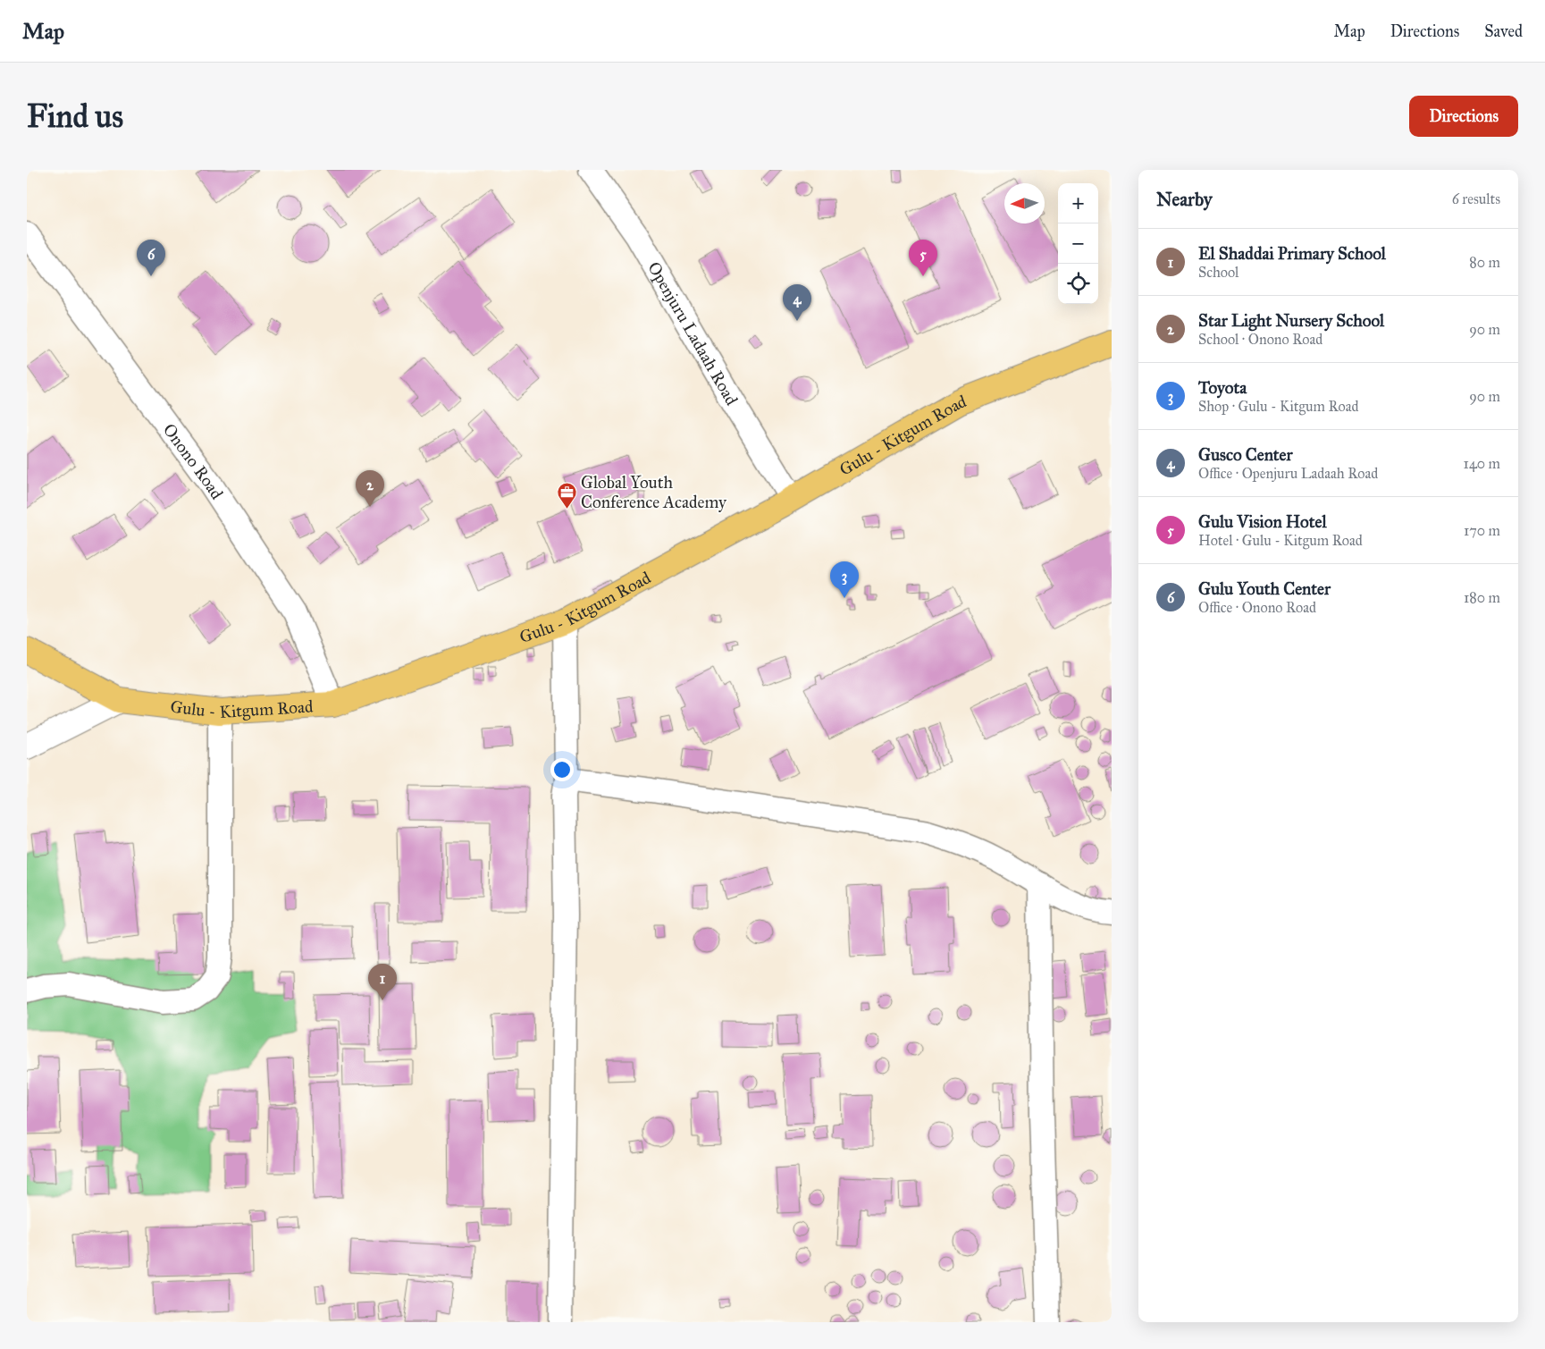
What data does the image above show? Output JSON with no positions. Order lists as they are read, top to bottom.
{
  "streets": {
    "main road": ["Gulu - Kitgum Road"],
    "street": ["Openjuru Ladaah Road", "Onono Road"]
  },
  "crossings": [
    ["Openjuru Ladaah Road", "Gulu - Kitgum Road"],
    ["Gulu - Kitgum Road", "Onono Road"]
  ],
  "places": {
    "office": ["Global Youth Conference Academy"]
  },
  "north": "left",
  "page": {
    "header": "Map",
    "nav": ["Map", "Directions", "Saved"],
    "buttons": "Directions",
    "title": "Find us",
    "heading": ["Nearby", "6 results"],
    "map_buttons": ["+", "−"],
    "list": [
      {
        "mark": "1",
        "name": "El Shaddai Primary School",
        "note": "School",
        "value": "80 m"
      },
      {
        "mark": "2",
        "name": "Star Light Nursery School",
        "note": "School · Onono Road",
        "value": "90 m"
      },
      {
        "mark": "3",
        "name": "Toyota",
        "note": "Shop · Gulu - Kitgum Road",
        "value": "90 m"
      },
      {
        "mark": "4",
        "name": "Gusco Center",
        "note": "Office · Openjuru Ladaah Road",
        "value": "140 m"
      },
      {
        "mark": "5",
        "name": "Gulu Vision Hotel",
        "note": "Hotel · Gulu - Kitgum Road",
        "value": "170 m"
      },
      {
        "mark": "6",
        "name": "Gulu Youth Center",
        "note": "Office · Onono Road",
        "value": "180 m"
      }
    ],
    "pins": [
      "5",
      "6",
      "4",
      "2",
      "3",
      "1"
    ]
  }
}
